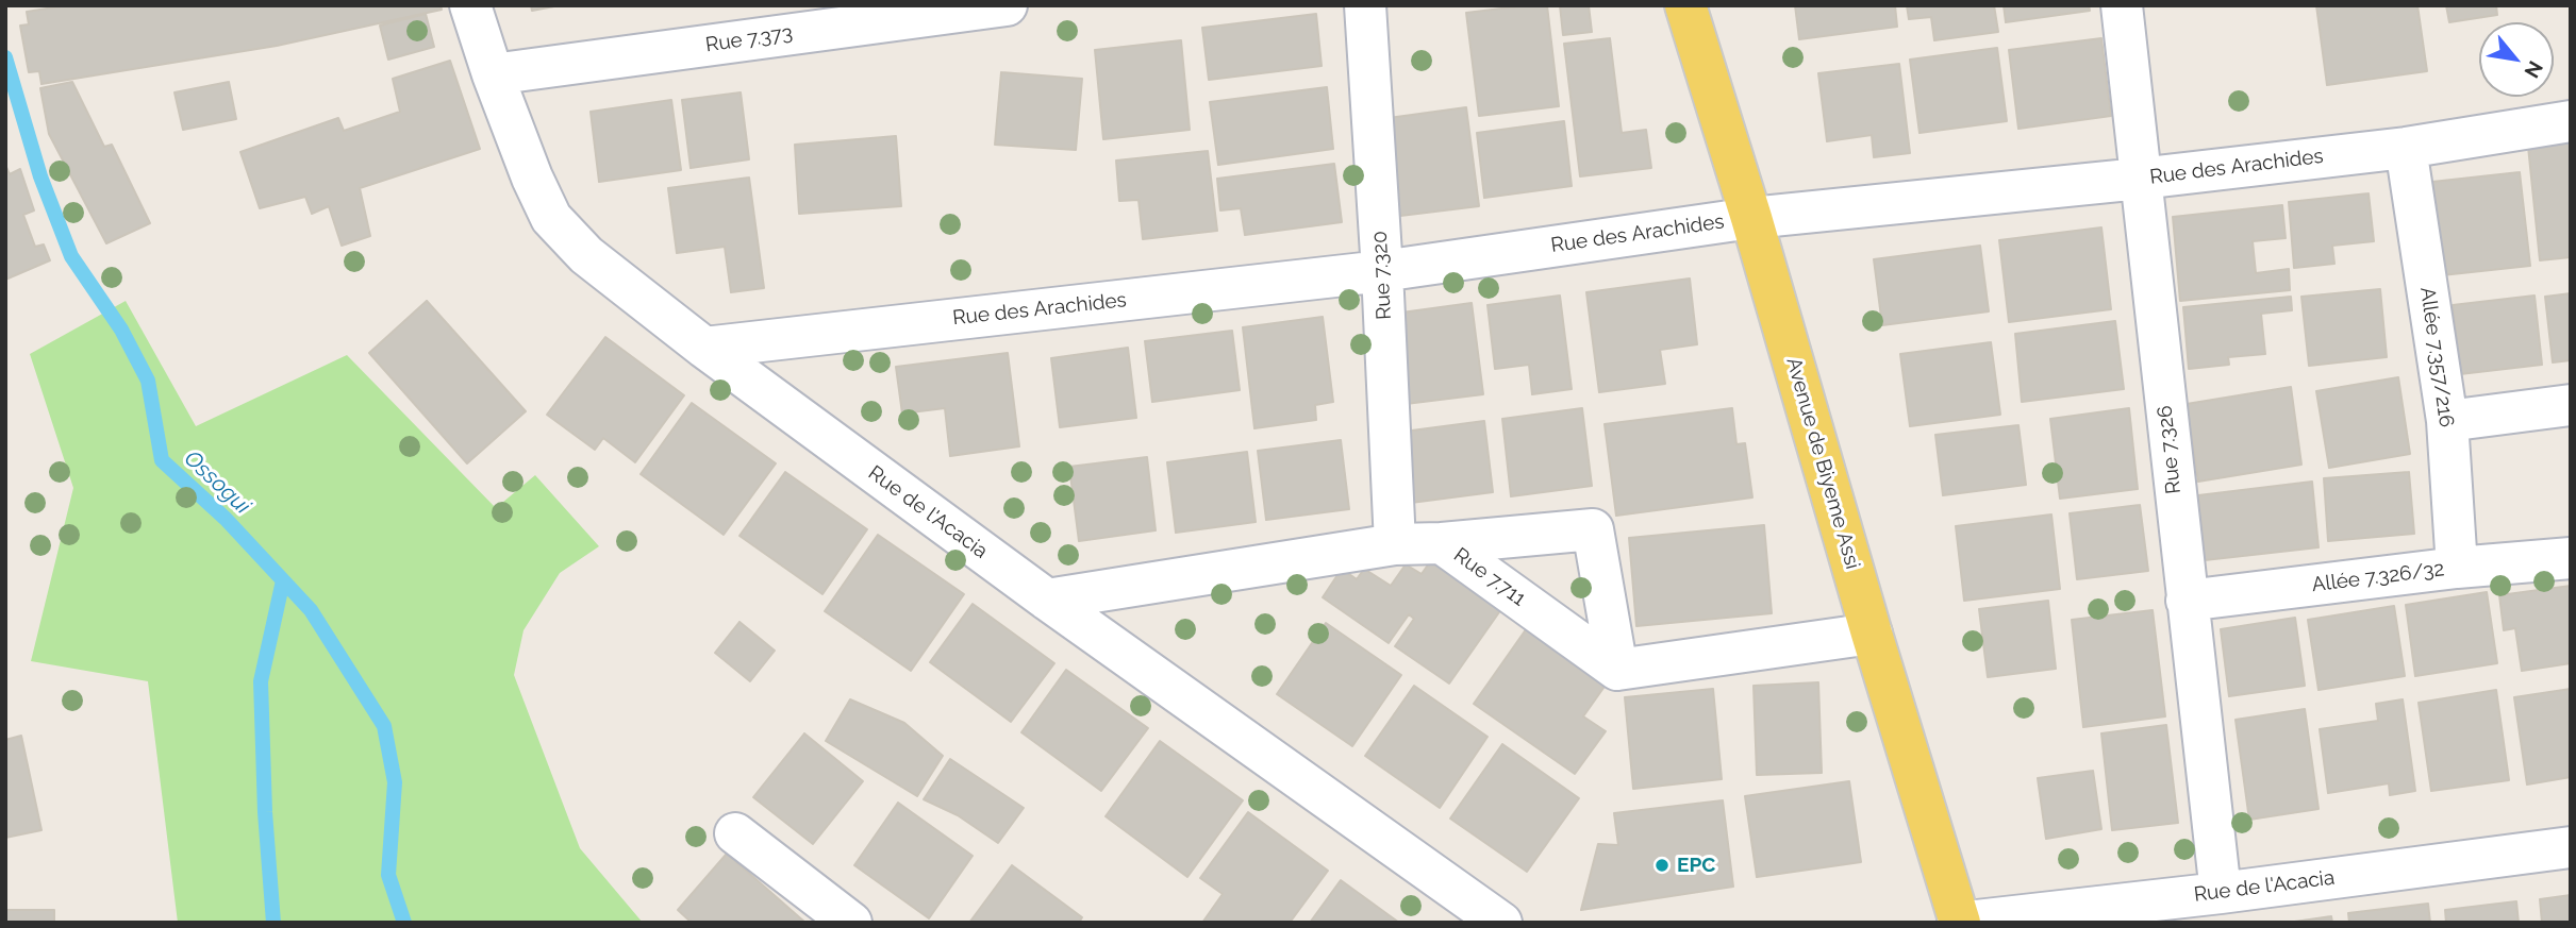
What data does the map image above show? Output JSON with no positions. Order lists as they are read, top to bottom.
{
  "streets": {
    "main road": ["Avenue de Biyeme Assi"],
    "street": [
      "Rue 7.373",
      "Rue des Arachides",
      "Rue 7.320",
      "Allée 7.357/216",
      "Rue 7.326",
      "Rue de l'Acacia",
      "Rue 7.711",
      "Allée 7.326/32"
    ]
  },
  "crossings": [
    ["Rue 7.373", "Rue de l'Acacia"],
    ["Rue des Arachides", "Rue 7.320"],
    ["Rue des Arachides", "Allée 7.357/216"],
    ["Rue des Arachides", "Rue 7.326"],
    ["Rue des Arachides", "Avenue de Biyeme Assi"],
    ["Rue des Arachides", "Rue de l'Acacia"],
    ["Rue 7.320", "Rue 7.711"],
    ["Allée 7.357/216", "Allée 7.326/32"],
    ["Rue 7.326", "Rue de l'Acacia"],
    ["Rue 7.326", "Allée 7.326/32"],
    ["Avenue de Biyeme Assi", "Rue de l'Acacia"],
    ["Rue de l'Acacia", "Rue 7.711"]
  ],
  "water": ["Ossogui"],
  "places": ["EPC"],
  "north": "bottom right"
}
